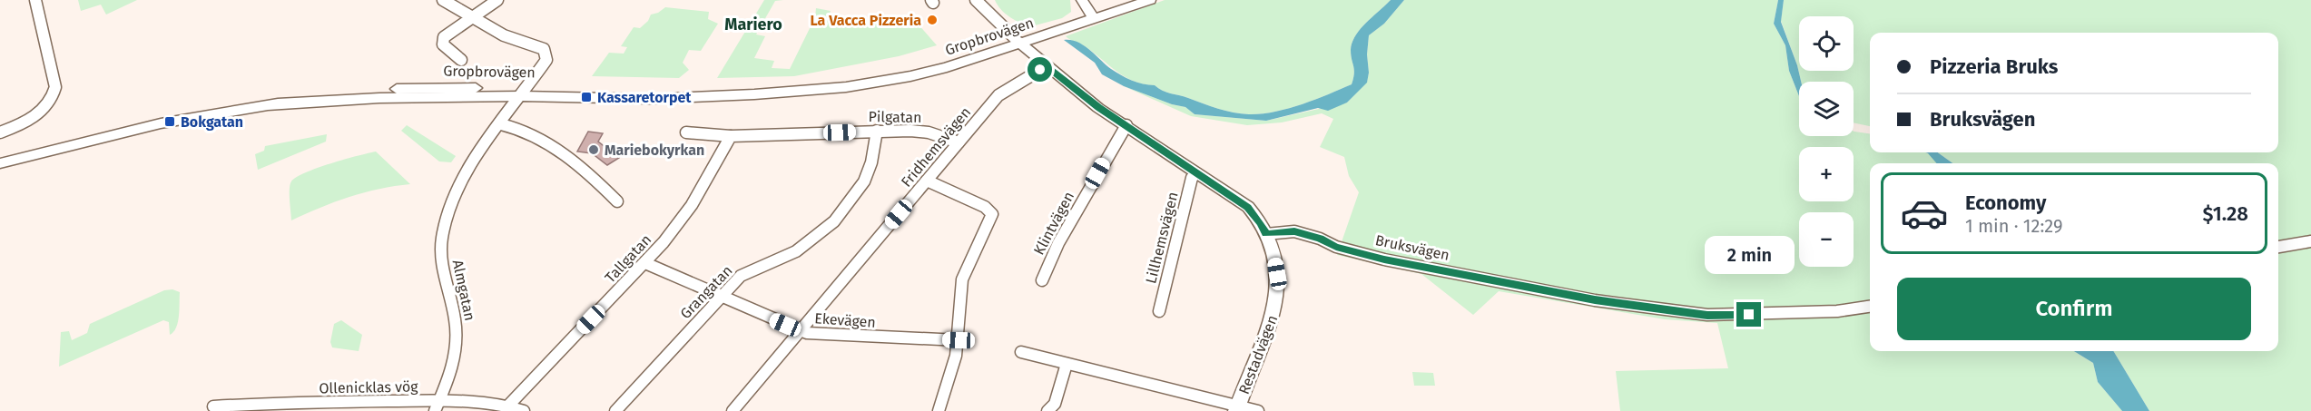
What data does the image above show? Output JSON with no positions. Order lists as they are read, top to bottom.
{
  "streets": {
    "street": [
      "Gropbrovägen",
      "Pilgatan",
      "Fridhemsvägen",
      "Klintvägen",
      "Lillhemsvägen",
      "Bruksvägen",
      "Tallgatan",
      "Almgatan",
      "Grangatan",
      "Ekevägen",
      "Restadvägen",
      "Ollenicklas vög"
    ]
  },
  "crossings": [
    ["Gropbrovägen", "Almgatan"],
    ["Pilgatan", "Fridhemsvägen"],
    ["Pilgatan", "Tallgatan"],
    ["Pilgatan", "Grangatan"],
    ["Fridhemsvägen", "Ekevägen"],
    ["Bruksvägen", "Restadvägen"],
    ["Tallgatan", "Ekevägen"],
    ["Tallgatan", "Ollenicklas vög"],
    ["Almgatan", "Ollenicklas vög"],
    ["Grangatan", "Ekevägen"]
  ],
  "districts": ["Mariero"],
  "places": {
    "other": ["La Vacca Pizzeria", "Mariebokyrkan"],
    "transit": ["Kassaretorpet", "Bokgatan"]
  },
  "page": {
    "map_buttons": ["+", "−"],
    "banner": ["Pizzeria Bruks", "Bruksvägen"],
    "list": [
      {
        "name": "Economy",
        "note": "1 min · 12:29",
        "value": "$1.28"
      }
    ],
    "bubble": "2 min",
    "buttons": "Confirm"
  }
}
